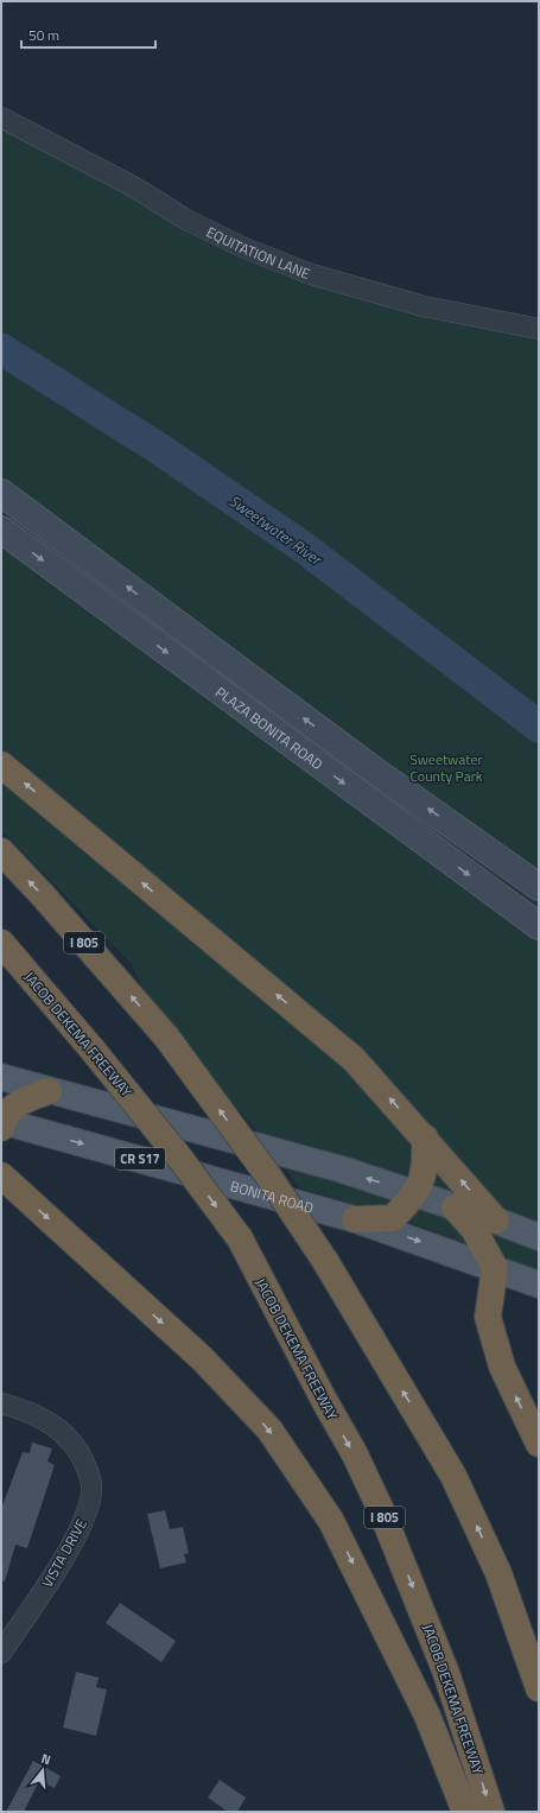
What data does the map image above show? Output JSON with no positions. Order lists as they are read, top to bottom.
{
  "streets": {
    "highway": ["I 805", "JACOB DEKEMA FREEWAY"],
    "main road": ["PLAZA BONITA ROAD", "CR S17", "BONITA ROAD"],
    "street": ["EQUITATION LANE", "VISTA DRIVE"]
  },
  "water": ["Sweetwater River"],
  "parks": ["Sweetwater County Park"],
  "scale_bar": "50 m",
  "north": "top"
}
